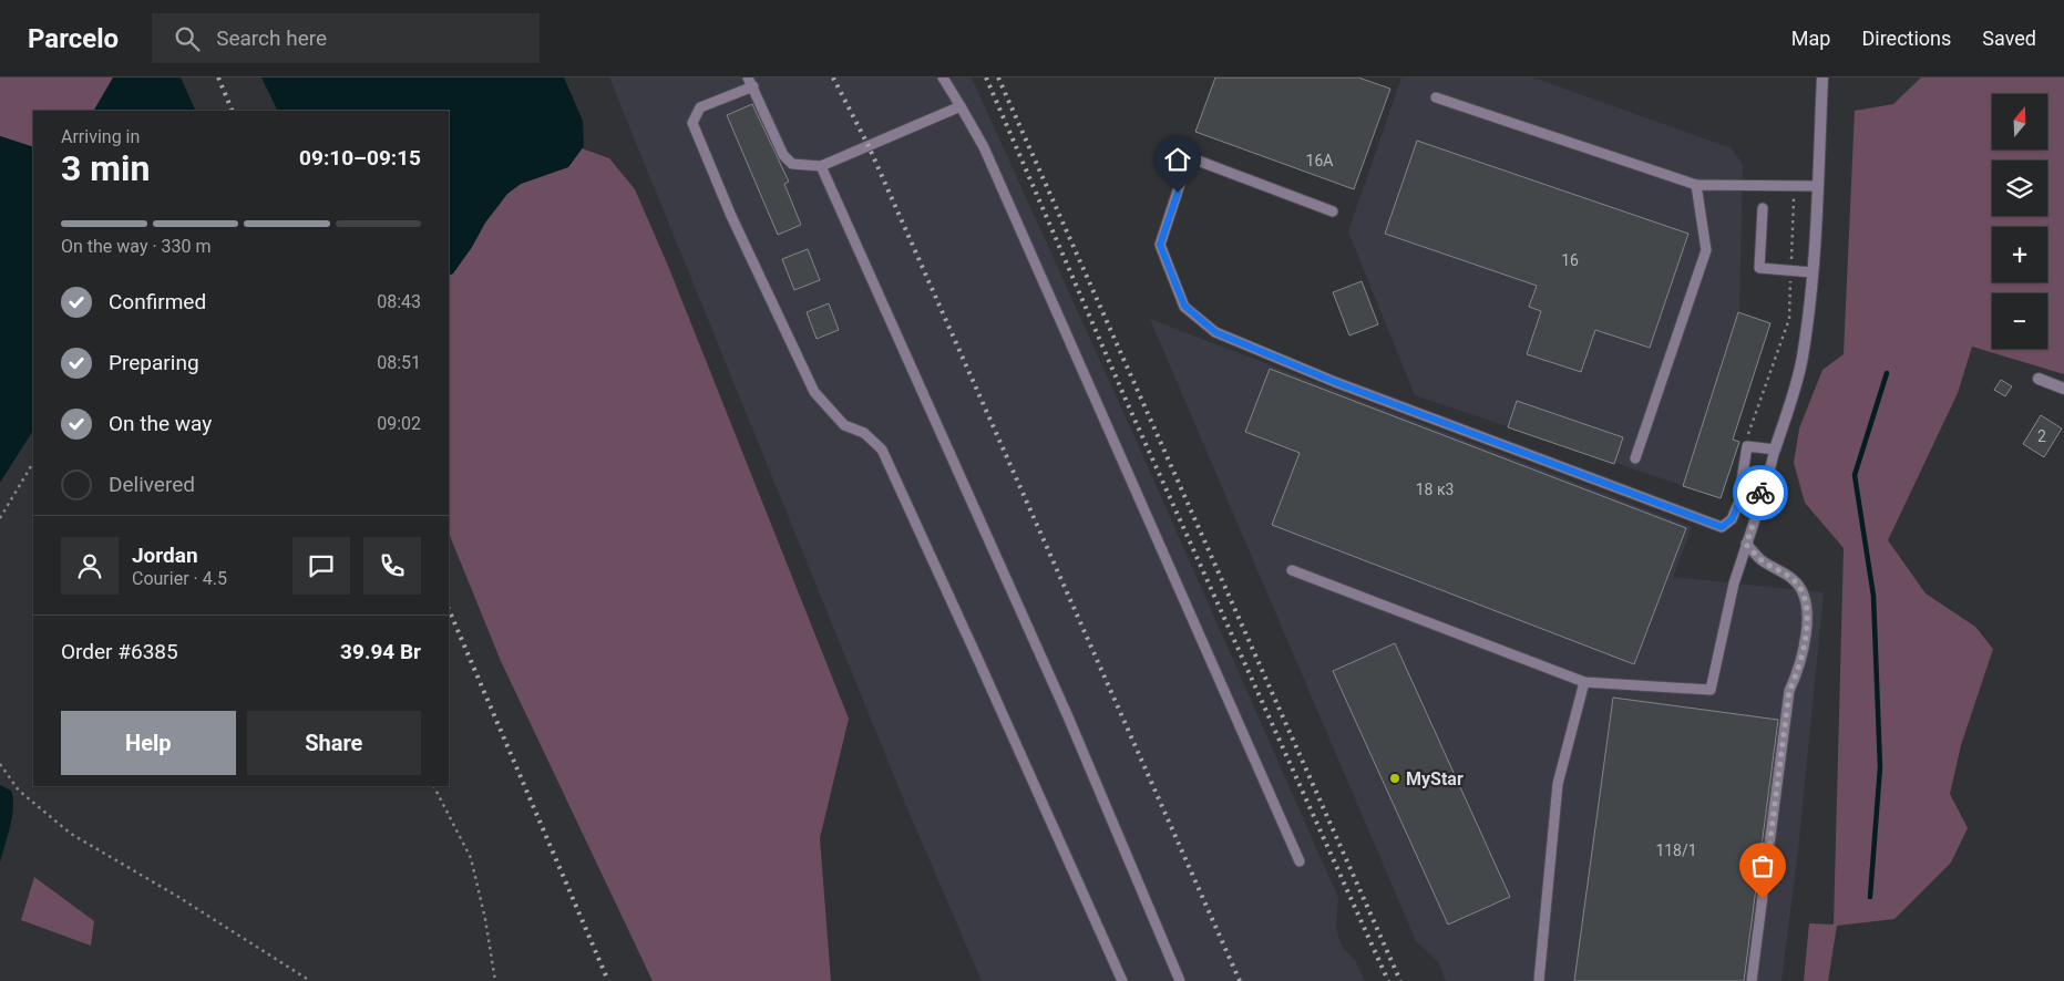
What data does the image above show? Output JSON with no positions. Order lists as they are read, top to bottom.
{
  "places": ["MyStar"],
  "house_numbers": [
    "16А",
    "16",
    "2",
    "18 к3",
    "118/1"
  ],
  "north": "top",
  "page": {
    "header": "Parcelo",
    "search": "Search here",
    "nav": ["Map", "Directions", "Saved"],
    "map_buttons": ["+", "−"],
    "heading": ["3 min", "Arriving in", "09:10–09:15"],
    "panel": [
      "Jordan",
      "Courier · 4.5",
      "Order #6385",
      "39.94 Br"
    ],
    "bar": "On the way · 330 m",
    "list": [
      ["Confirmed", "08:43"],
      ["Preparing", "08:51"],
      ["On the way", "09:02"],
      "Delivered"
    ],
    "buttons": ["Help", "Share"]
  }
}
